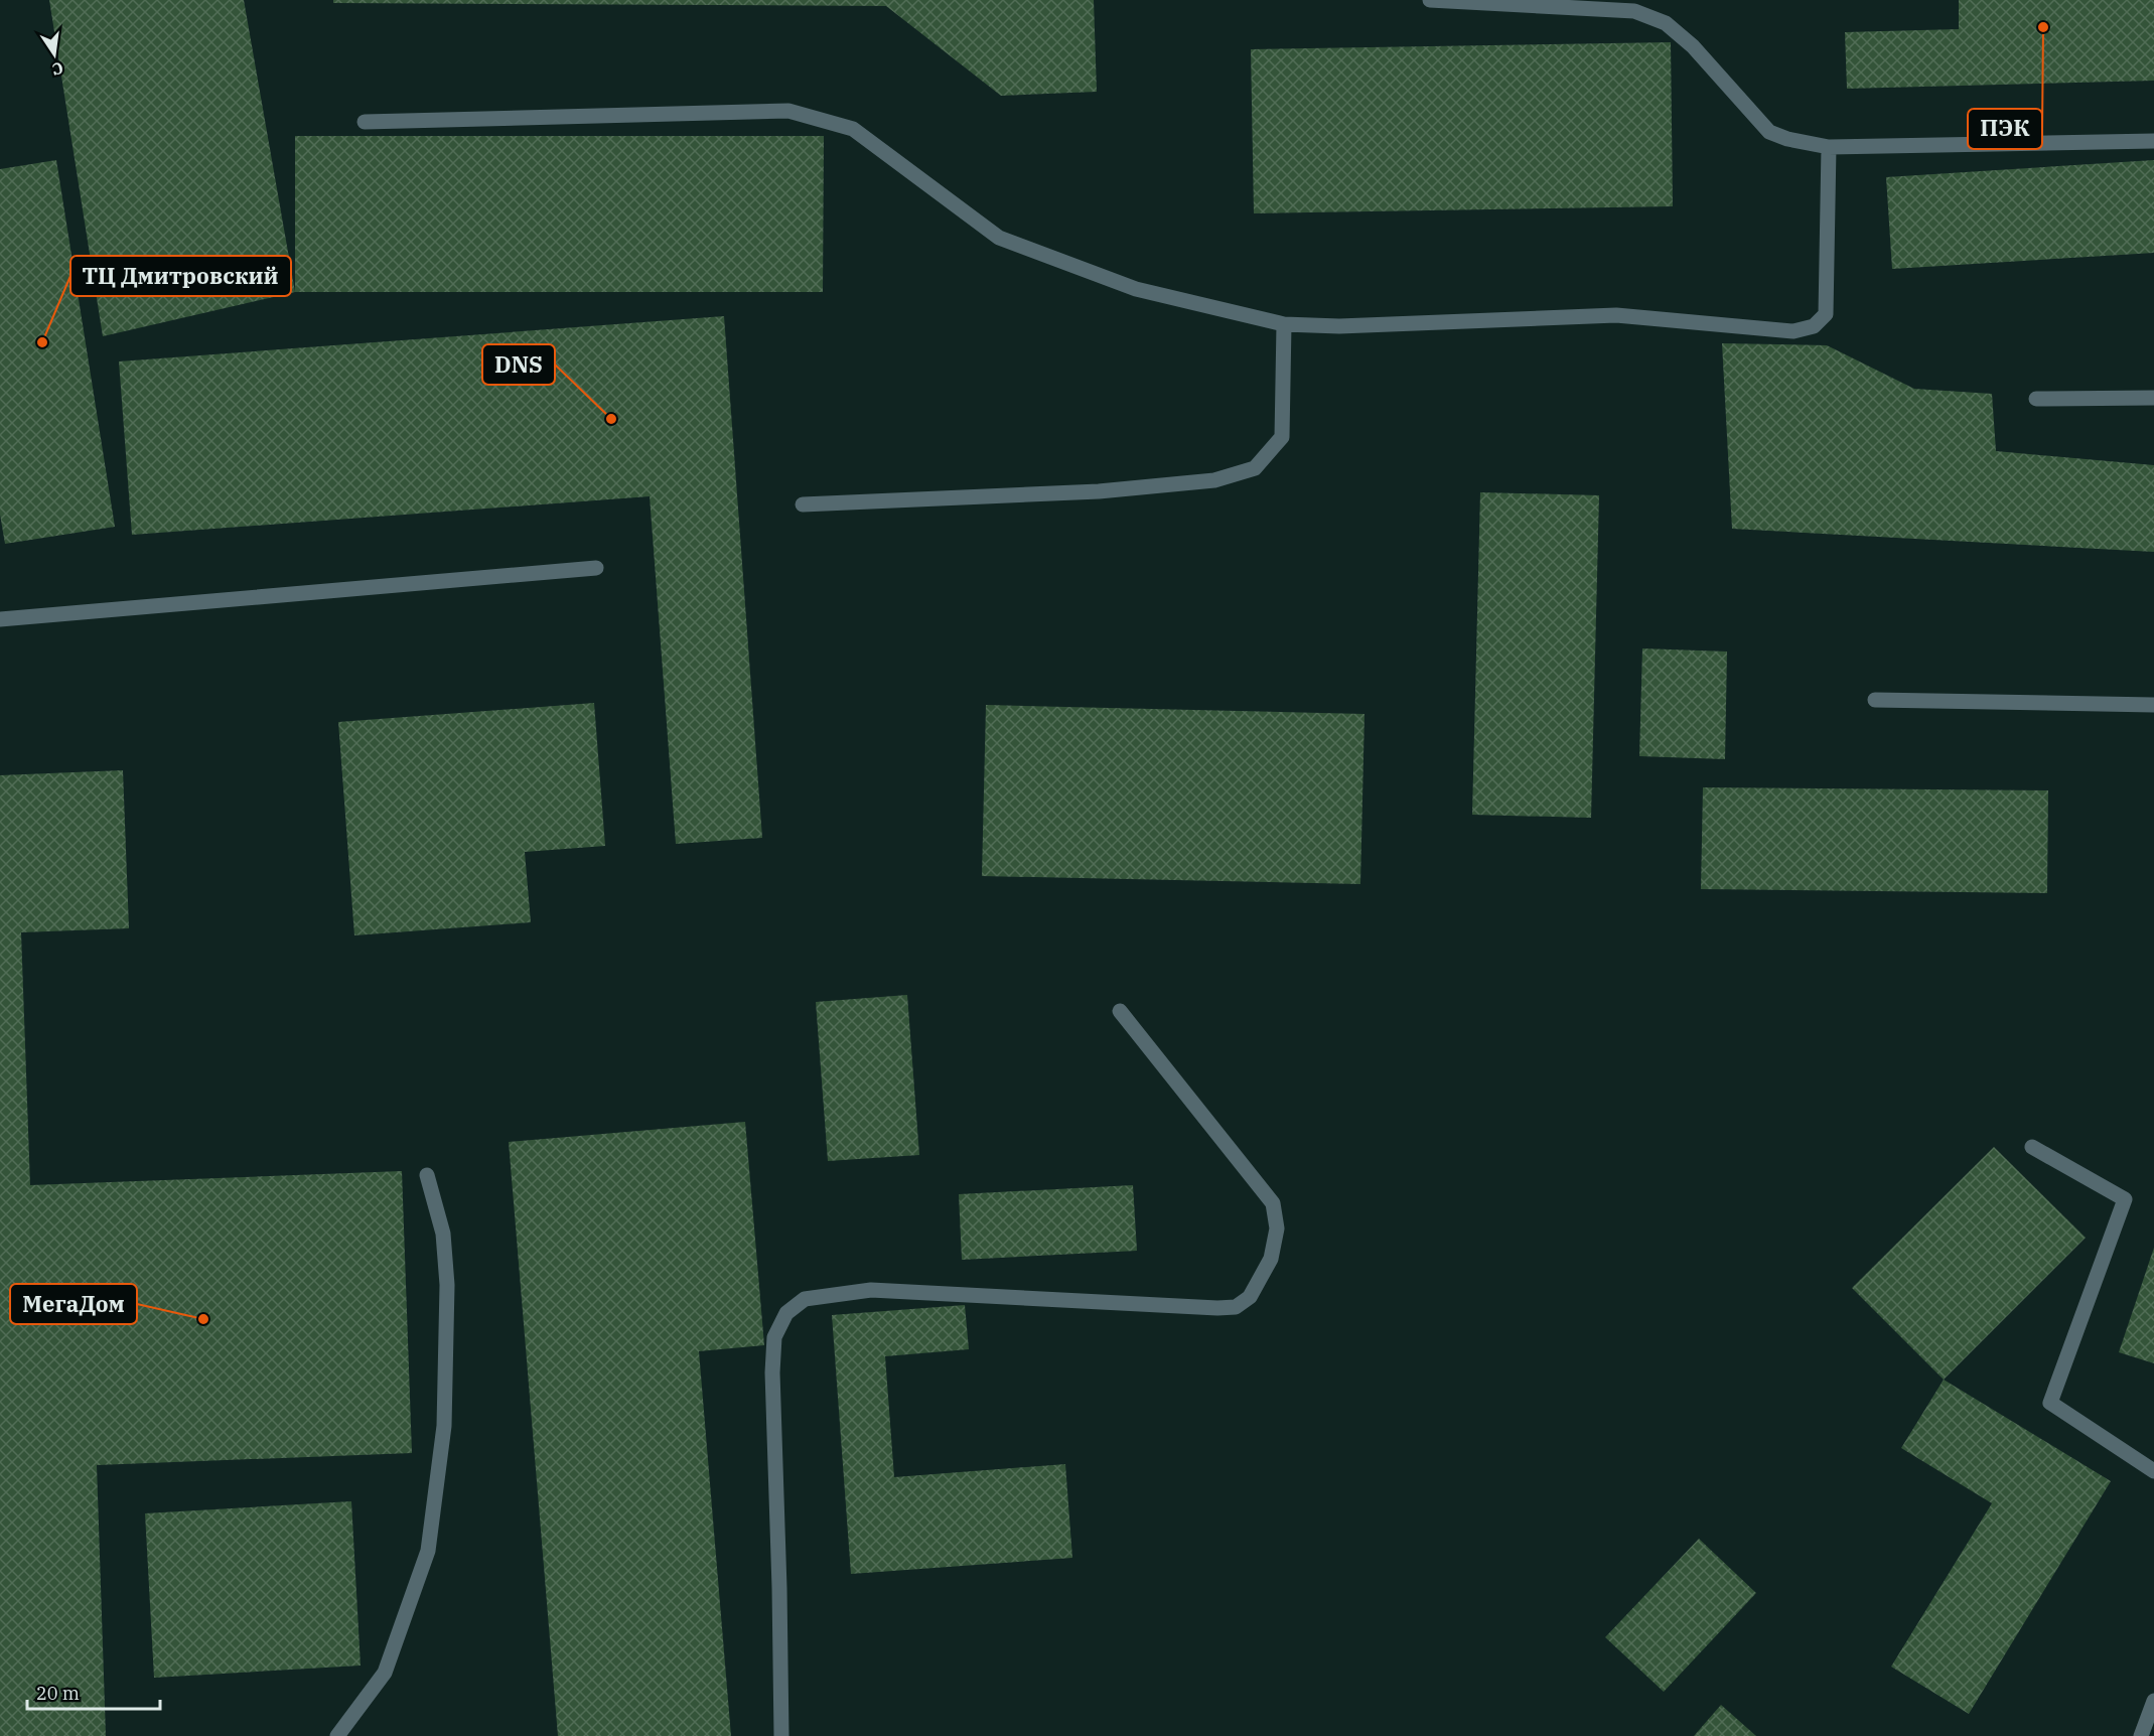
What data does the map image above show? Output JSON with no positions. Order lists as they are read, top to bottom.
{
  "places": [
    "ПЭК",
    "ТЦ Дмитровский",
    "DNS",
    "МегаДом"
  ],
  "scale_bar": "20 m",
  "north": "bottom"
}
